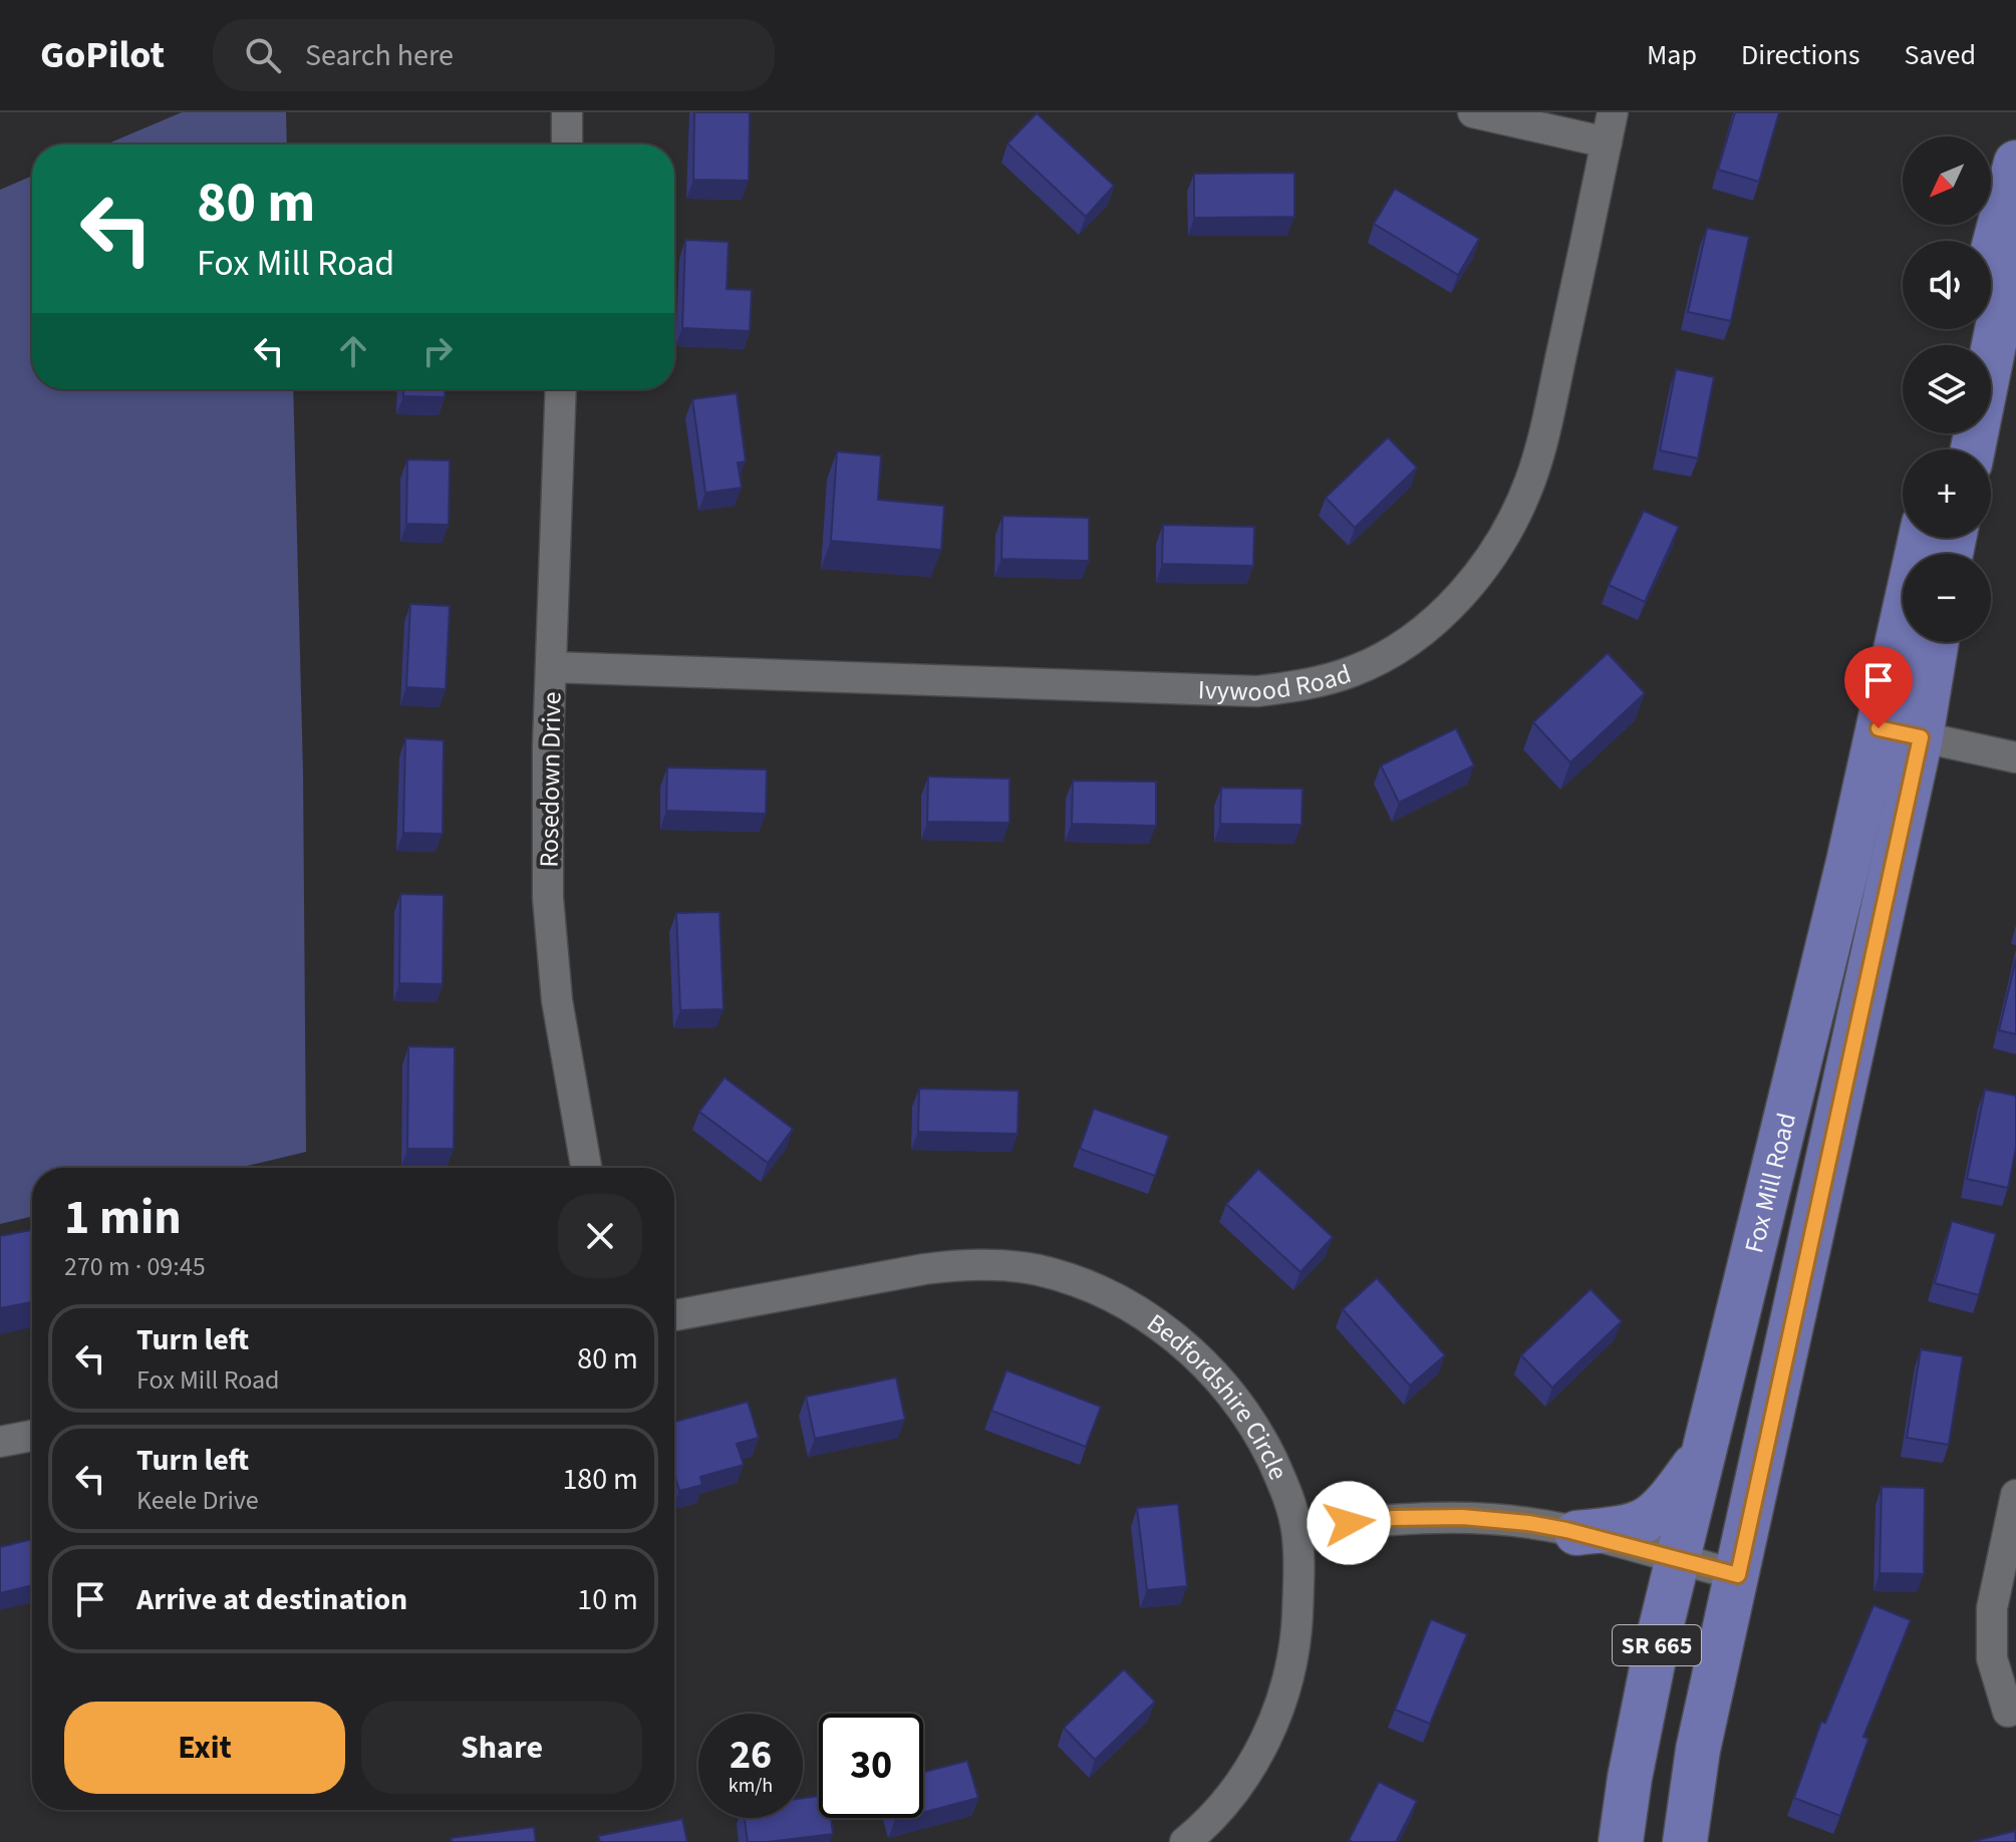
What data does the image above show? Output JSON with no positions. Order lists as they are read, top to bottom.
{
  "streets": {
    "main road": ["Fox Mill Road", "SR 665"],
    "street": ["Ivywood Road", "Rosedown Drive", "Bedfordshire Circle"]
  },
  "crossings": [
    ["Ivywood Road", "Rosedown Drive"]
  ],
  "north": "bottom left",
  "page": {
    "header": "GoPilot",
    "search": "Search here",
    "nav": ["Map", "Directions", "Saved"],
    "map_buttons": ["+", "−"],
    "turn": ["80 m", "Fox Mill Road"],
    "heading": ["1 min", "270 m · 09:45"],
    "list": [
      {
        "name": "Turn left",
        "note": "Fox Mill Road",
        "value": "80 m"
      },
      {
        "name": "Turn left",
        "note": "Keele Drive",
        "value": "180 m"
      },
      {
        "name": "Arrive at destination",
        "value": "10 m"
      }
    ],
    "buttons": ["Exit", "Share"],
    "speed": "26 km/h",
    "limit": "30"
  }
}
